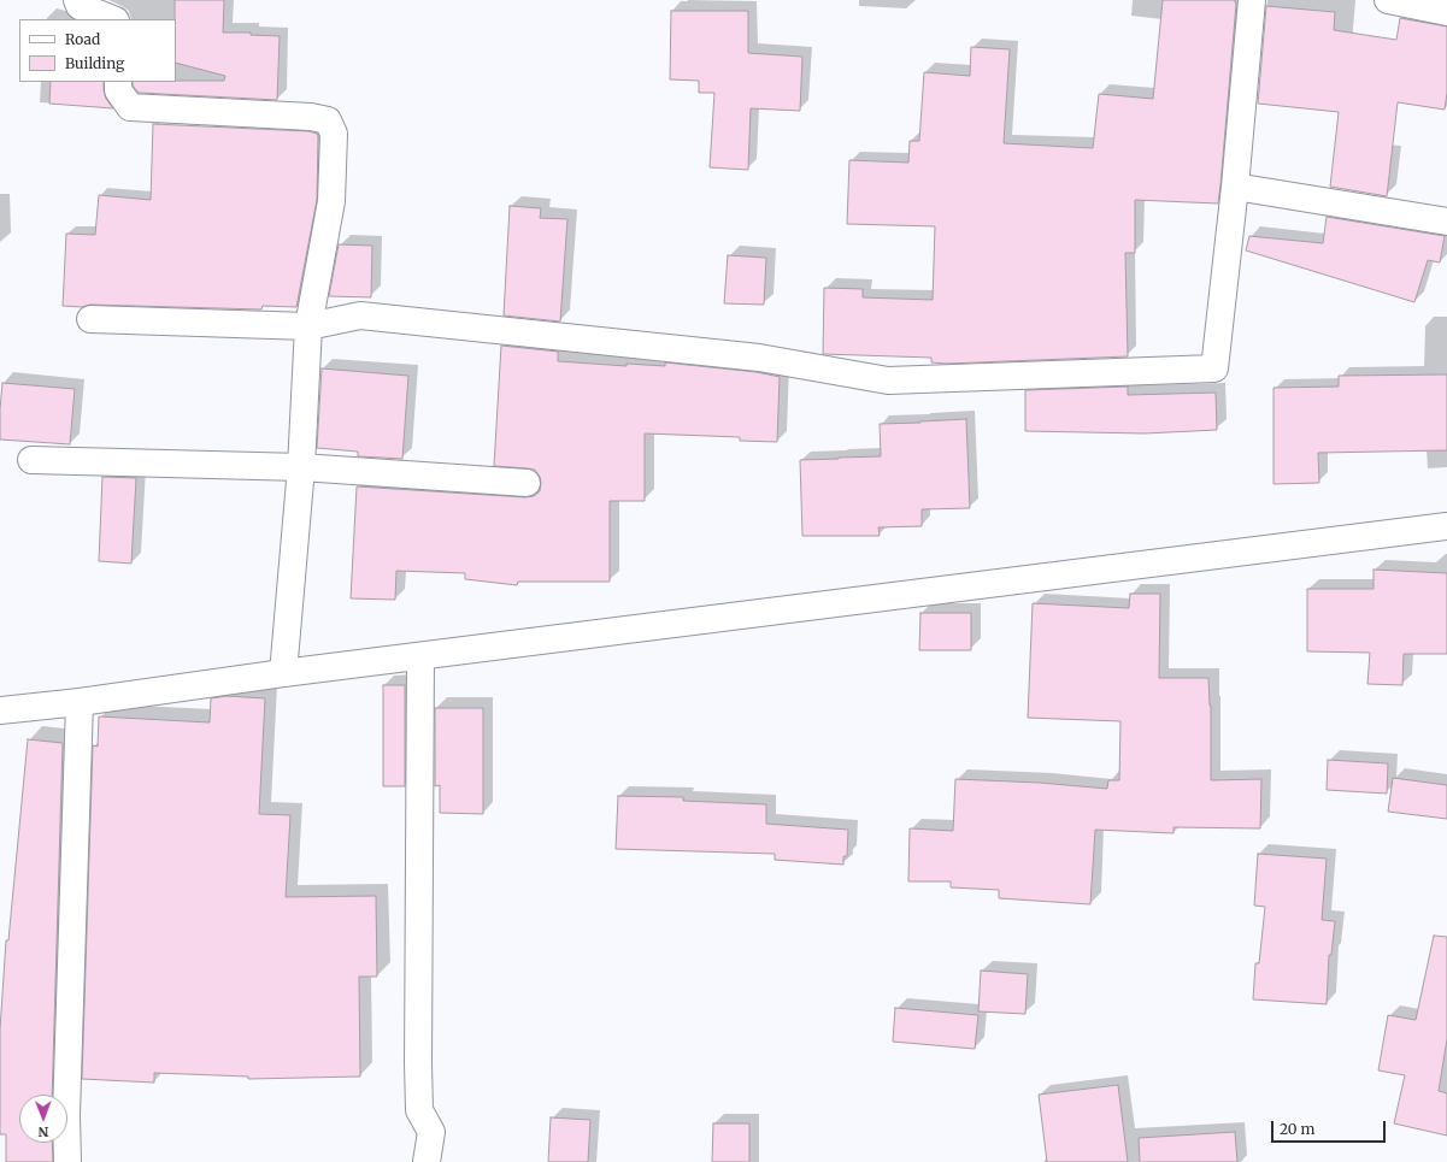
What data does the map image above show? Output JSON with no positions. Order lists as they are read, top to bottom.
{
  "legend": ["Road", "Building"],
  "scale_bar": "20 m",
  "north": "bottom"
}
